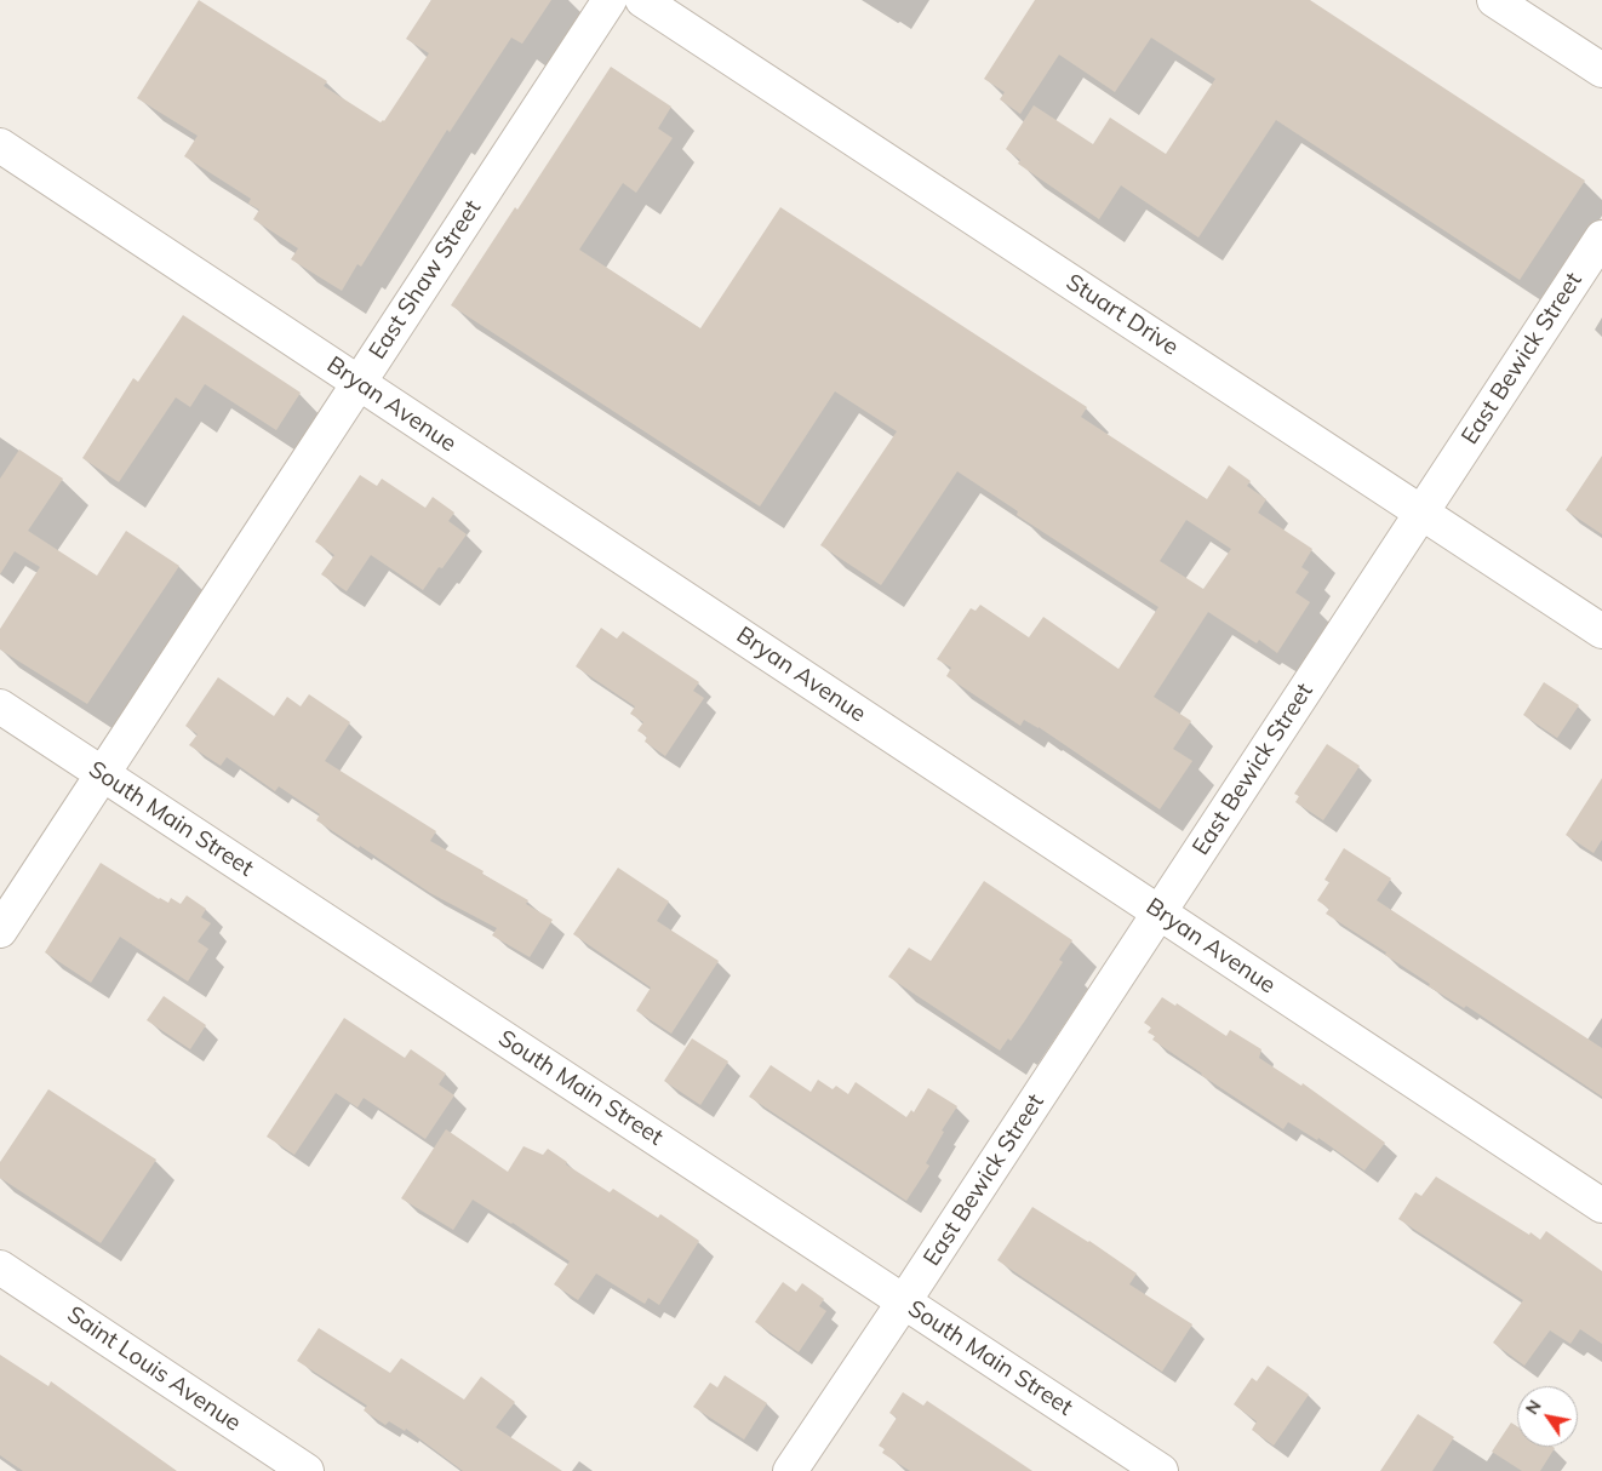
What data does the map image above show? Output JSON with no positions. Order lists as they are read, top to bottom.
{
  "streets": {
    "street": [
      "East Shaw Street",
      "Stuart Drive",
      "East Bewick Street",
      "Bryan Avenue",
      "South Main Street",
      "Saint Louis Avenue"
    ]
  },
  "crossings": [
    ["East Shaw Street", "Bryan Avenue"],
    ["East Shaw Street", "South Main Street"],
    ["Stuart Drive", "East Bewick Street"],
    ["East Bewick Street", "Bryan Avenue"],
    ["East Bewick Street", "South Main Street"]
  ],
  "north": "top left"
}
